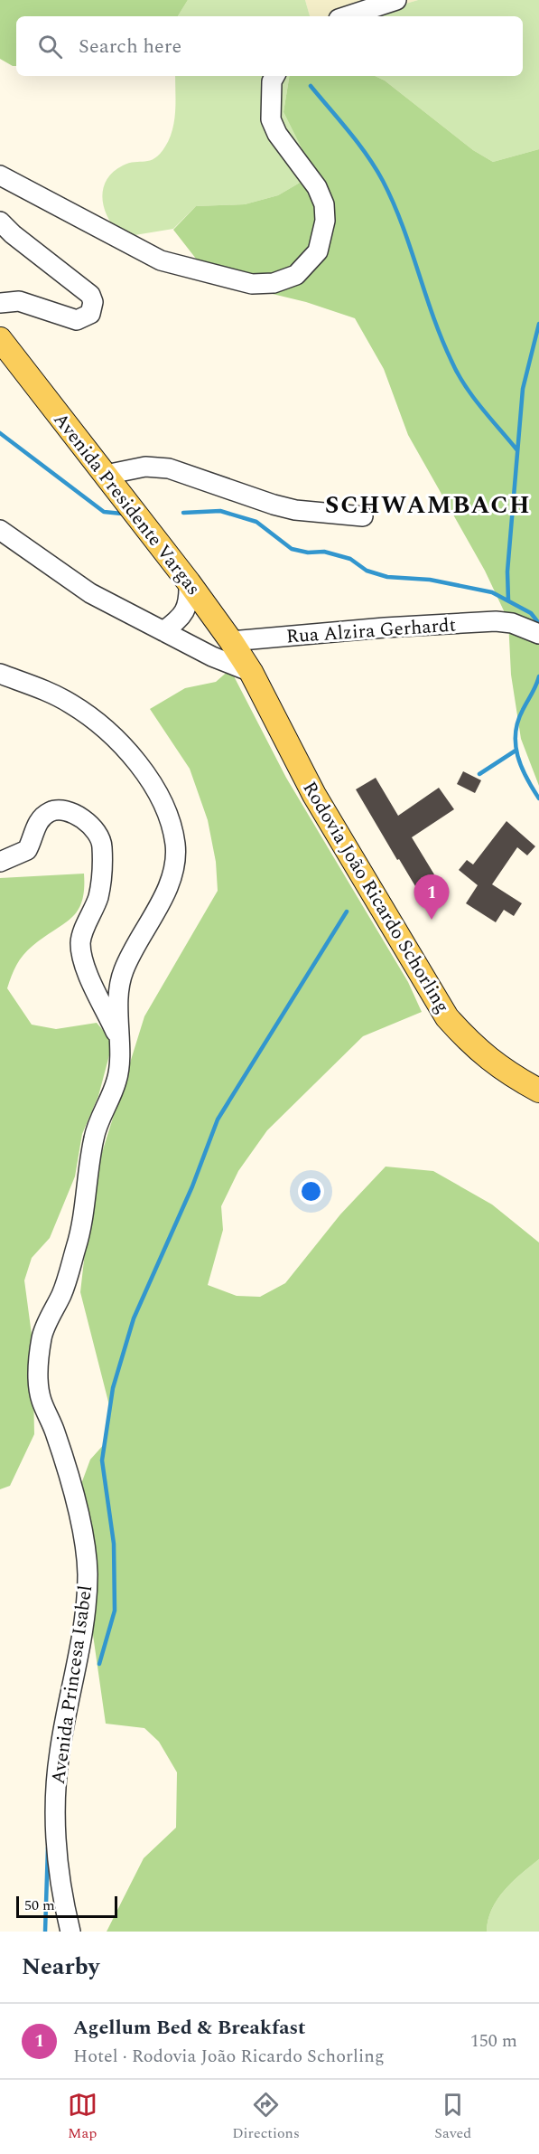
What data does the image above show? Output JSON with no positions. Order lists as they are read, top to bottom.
{
  "streets": {
    "main road": ["Avenida Presidente Vargas", "Rodovia João Ricardo Schorling"],
    "street": ["Rua Alzira Gerhardt", "Avenida Princesa Isabel"]
  },
  "crossings": [
    ["Avenida Presidente Vargas", "Rua Alzira Gerhardt"],
    ["Avenida Presidente Vargas", "Rodovia João Ricardo Schorling"]
  ],
  "districts": ["SCHWAMBACH"],
  "scale_bar": "50 m",
  "page": {
    "search": "Search here",
    "pins": "1",
    "scale": "50 m",
    "heading": "Nearby",
    "list": [
      {
        "mark": "1",
        "name": "Agellum Bed & Breakfast",
        "note": "Hotel · Rodovia João Ricardo Schorling",
        "value": "150 m"
      }
    ],
    "nav": ["Map", "Directions", "Saved"]
  }
}
